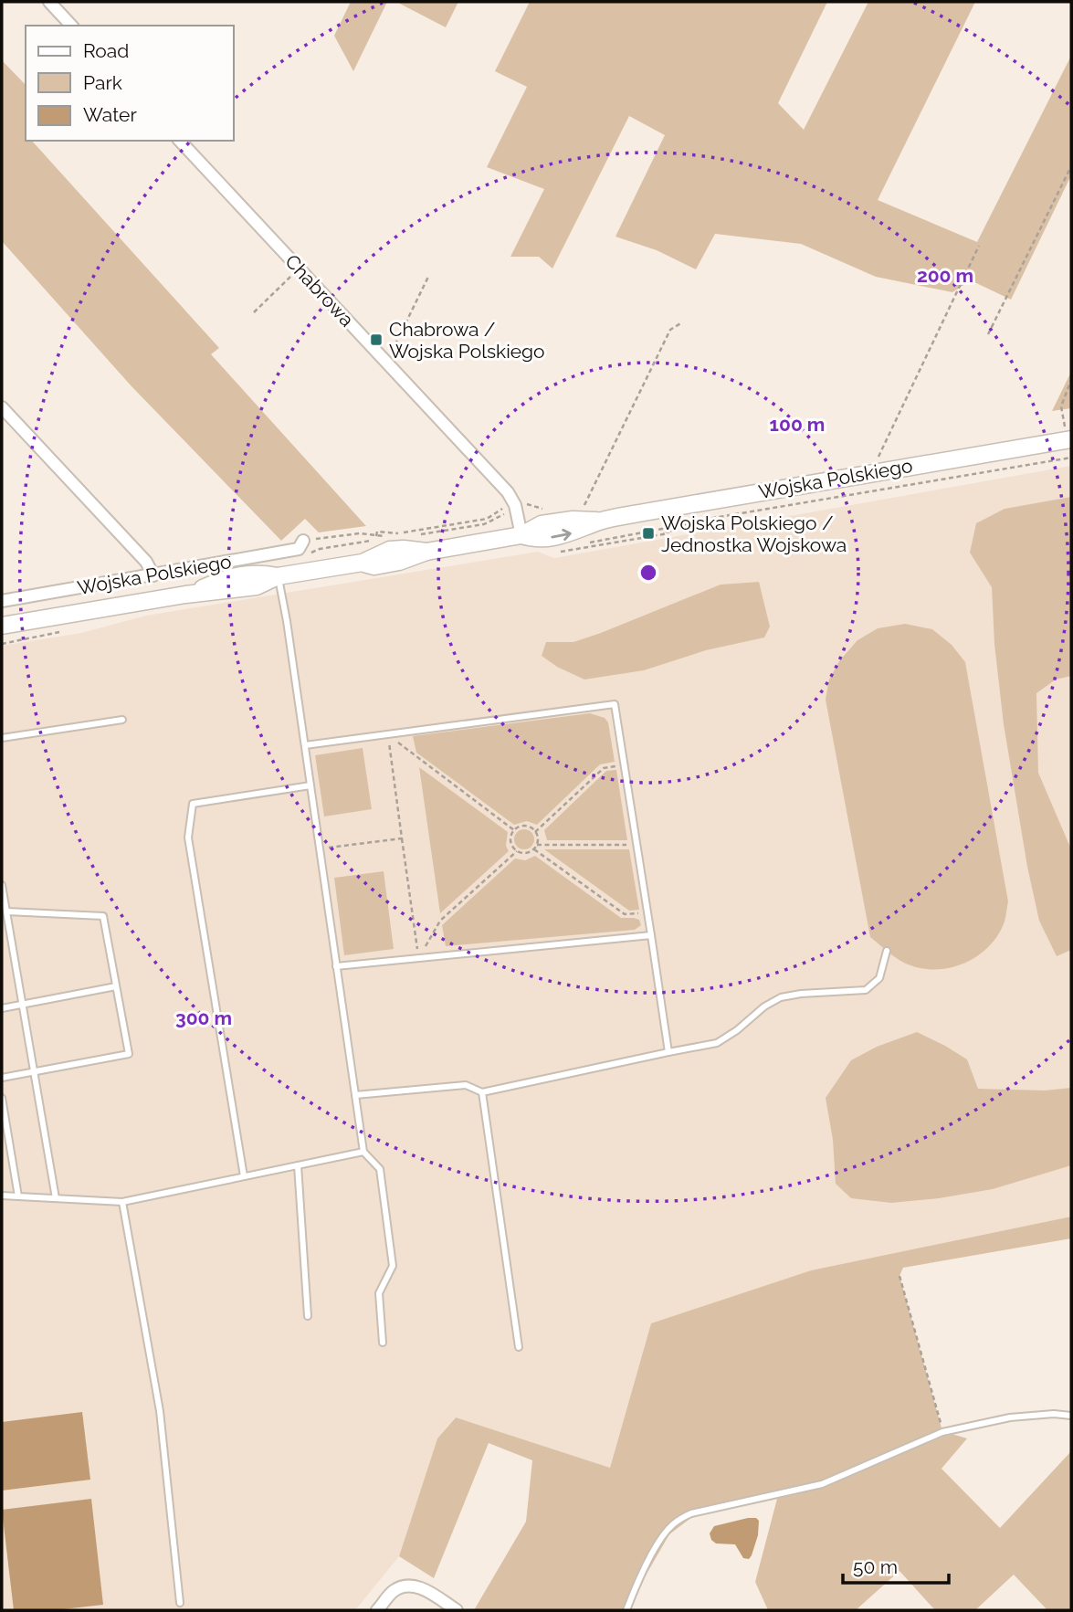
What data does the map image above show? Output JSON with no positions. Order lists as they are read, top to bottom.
{
  "streets": {
    "main road": ["Wojska Polskiego"],
    "street": ["Chabrowa"]
  },
  "crossings": [
    ["Chabrowa", "Wojska Polskiego"]
  ],
  "places": {
    "transit": ["Chabrowa / Wojska Polskiego", "Wojska Polskiego / Jednostka Wojskowa"]
  },
  "legend": ["Road", "Park", "Water"],
  "scale_bar": "50 m",
  "rings": ["200 m", "100 m", "300 m"]
}
